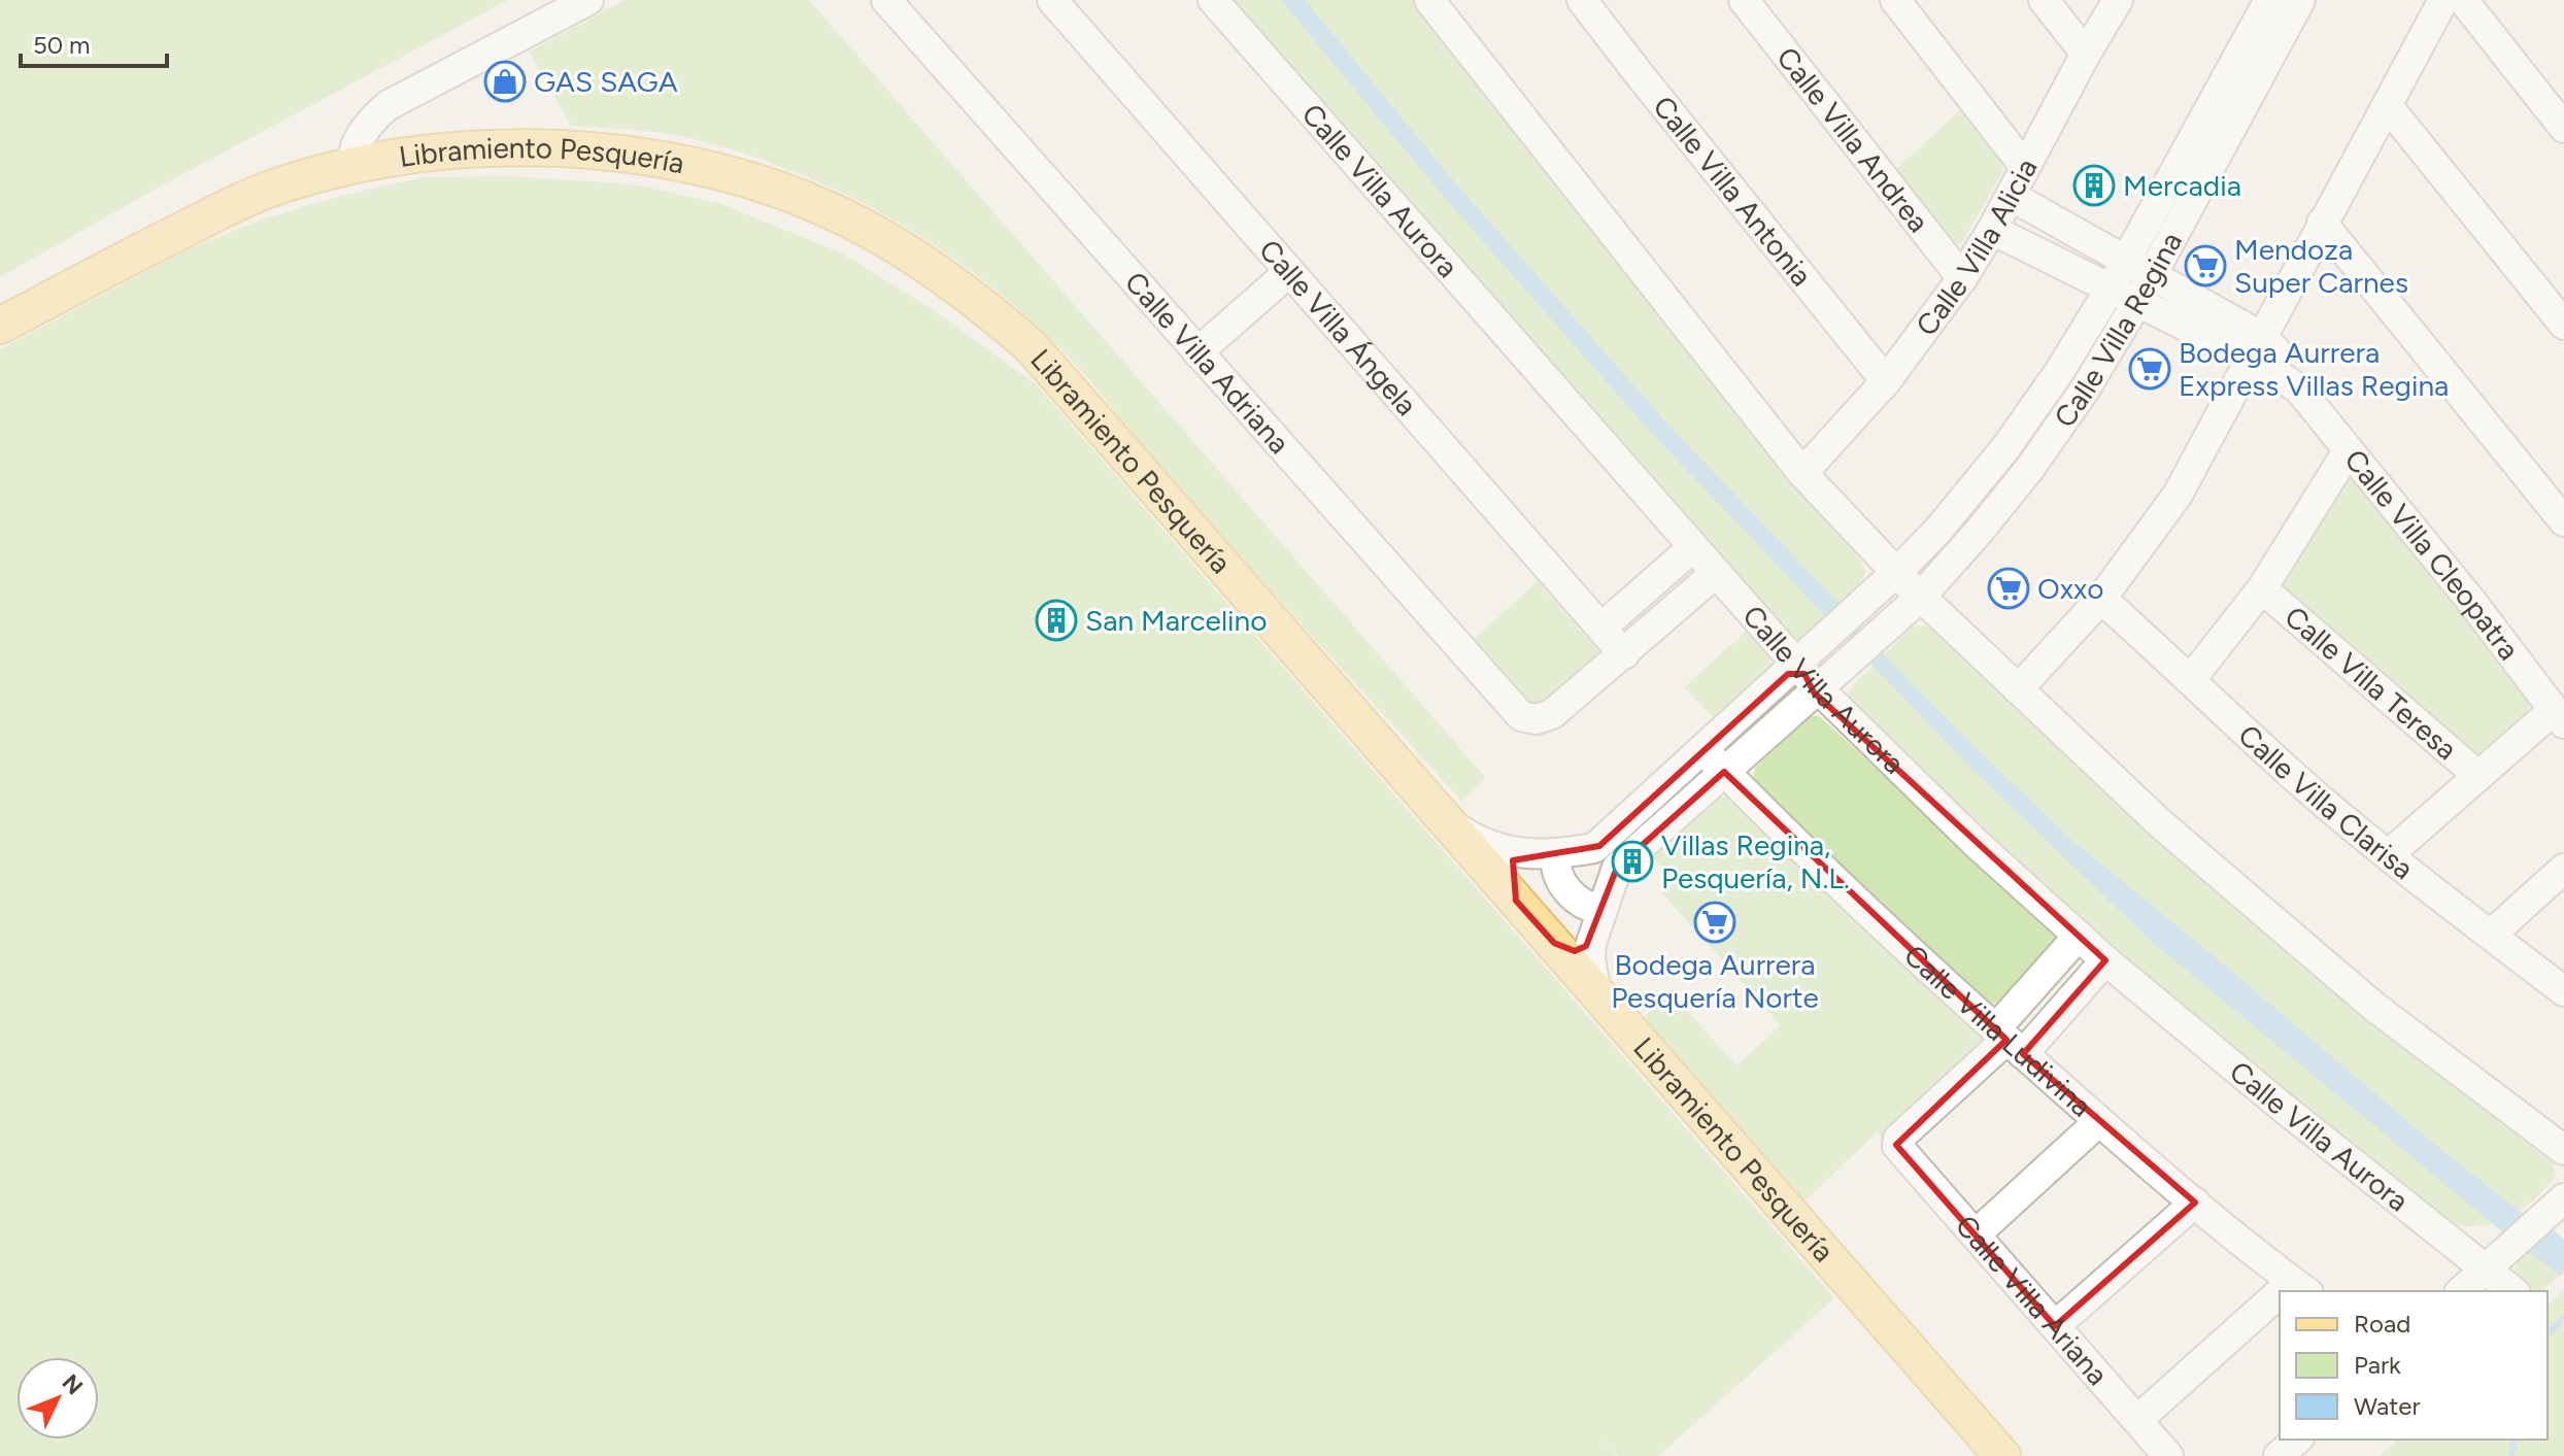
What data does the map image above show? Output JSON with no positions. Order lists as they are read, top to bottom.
{
  "streets": {
    "main road": ["Libramiento Pesquería"],
    "street": [
      "Calle Villa Andrea",
      "Calle Villa Aurora",
      "Calle Villa Antonia",
      "Calle Villa Alicia",
      "Calle Villa Ángela",
      "Calle Villa Regina",
      "Calle Villa Adriana",
      "Calle Villa Cleopatra",
      "Calle Villa Teresa",
      "Calle Villa Clarisa",
      "Calle Villa Ludivina",
      "Calle Villa Ariana"
    ]
  },
  "crossings": [
    ["Calle Villa Andrea", "Calle Villa Alicia"],
    ["Calle Villa Antonia", "Calle Villa Alicia"],
    ["Calle Villa Alicia", "Calle Villa Cleopatra"],
    ["Calle Villa Ángela", "Calle Villa Adriana"],
    ["Calle Villa Regina", "Calle Villa Cleopatra"],
    ["Calle Villa Ludivina", "Calle Villa Ariana"]
  ],
  "places": {
    "shop": ["GAS SAGA"],
    "building": ["Mercadia", "San Marcelino", "Villas Regina, Pesquería, N.L."],
    "supermarket": [
      "Mendoza Super Carnes",
      "Bodega Aurrera Express Villas Regina",
      "Oxxo",
      "Bodega Aurrera Pesquería Norte"
    ]
  },
  "legend": ["Road", "Park", "Water"],
  "scale_bar": "50 m",
  "north": "top right"
}
